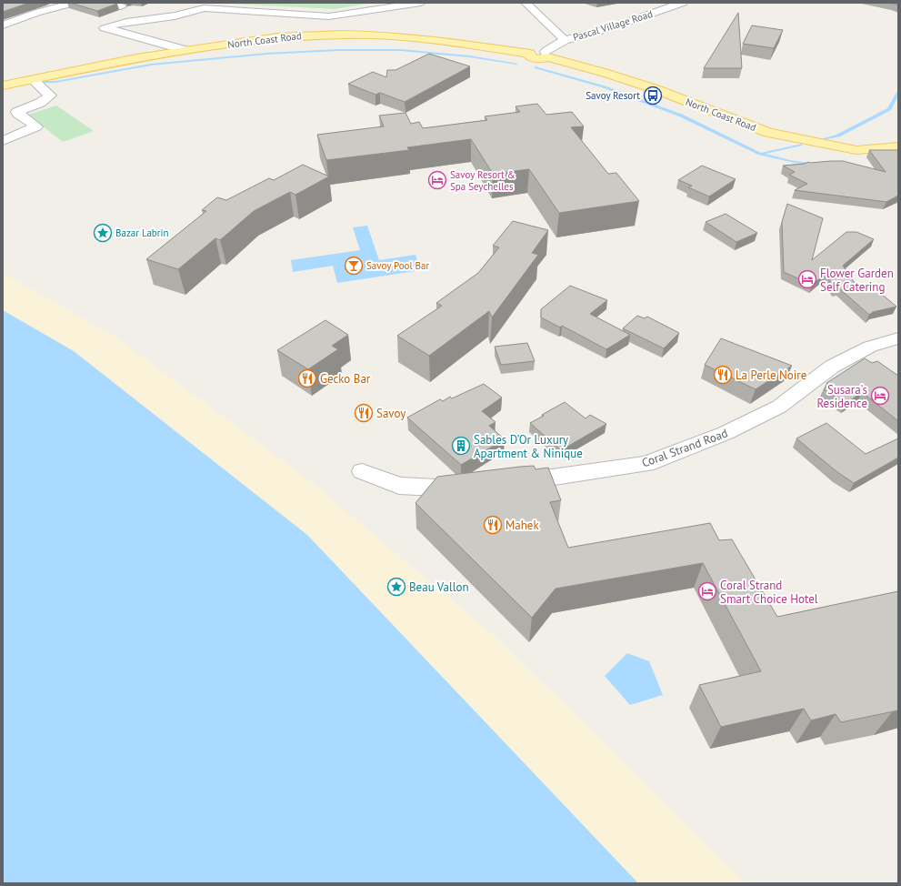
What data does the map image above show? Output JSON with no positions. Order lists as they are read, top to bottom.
{
  "streets": {
    "main road": ["North Coast Road"],
    "street": ["Pascal Village Road", "Coral Strand Road"]
  },
  "crossings": [
    ["Pascal Village Road", "North Coast Road"]
  ],
  "places": {
    "bus stop": ["Savoy Resort"],
    "hotel": [
      "Savoy Resort & Spa Seychelles",
      "Flower Garden Self Catering",
      "Susara's Residence",
      "Coral Strand Smart Choice Hotel"
    ],
    "place": ["Bazar Labrin", "Beau Vallon"],
    "bar": ["Savoy Pool Bar"],
    "restaurant": [
      "La Perle Noire",
      "Gecko Bar",
      "Savoy",
      "Mahek"
    ],
    "building": ["Sables D’Or Luxury Apartment & Ninique"]
  }
}
